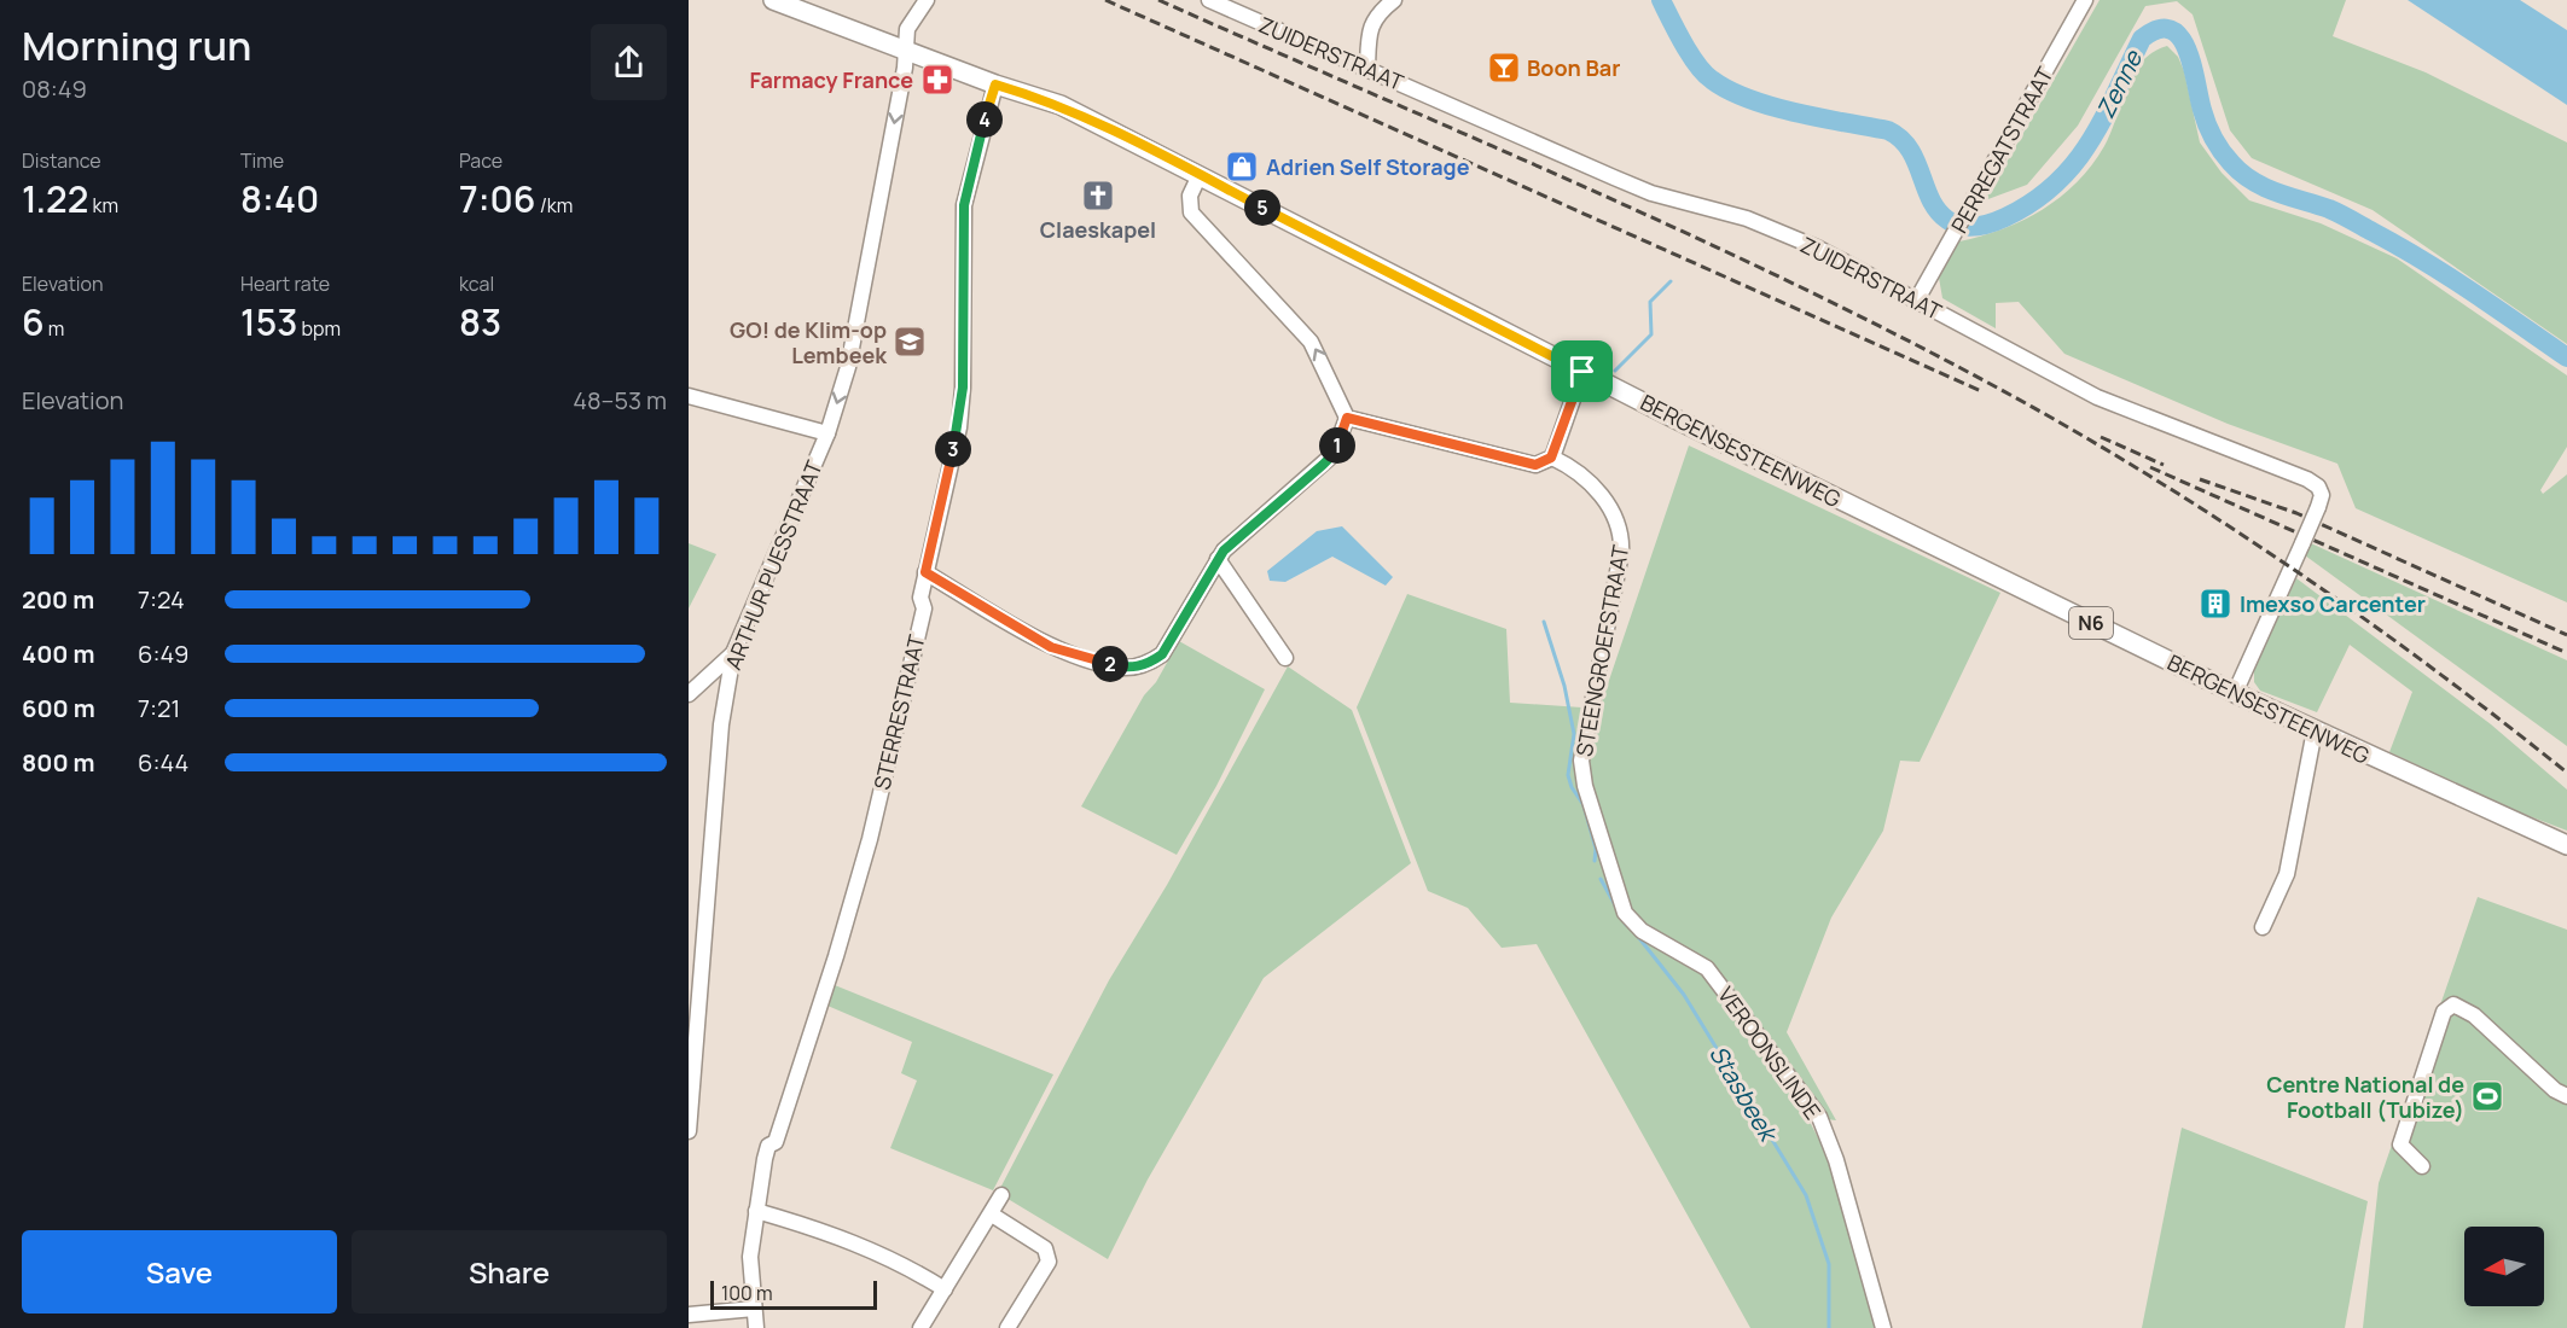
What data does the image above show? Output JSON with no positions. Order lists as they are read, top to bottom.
{
  "streets": {
    "main road": ["BERGENSESTEENWEG", "N6"],
    "street": [
      "ZUIDERSTRAAT",
      "PERREGATSTRAAT",
      "ARTHUR PUESSTRAAT",
      "STEENGROEFSTRAAT",
      "STERRESTRAAT",
      "VEROONSLINDE"
    ]
  },
  "crossings": [
    ["ZUIDERSTRAAT", "PERREGATSTRAAT"],
    ["ZUIDERSTRAAT", "BERGENSESTEENWEG"],
    ["BERGENSESTEENWEG", "ARTHUR PUESSTRAAT"],
    ["BERGENSESTEENWEG", "STERRESTRAAT"],
    ["STEENGROEFSTRAAT", "VEROONSLINDE"]
  ],
  "water": ["Zenne", "Stasbeek"],
  "places": {
    "bar": ["Boon Bar"],
    "pharmacy": ["Farmacy France"],
    "shop": ["Adrien Self Storage"],
    "church": ["Claeskapel"],
    "school or university": ["GO! de Klim-op Lembeek"],
    "building": ["Imexso Carcenter"],
    "sports": ["Centre National de Football (Tubize)"]
  },
  "scale_bar": "100 m",
  "north": "left",
  "page": {
    "heading": ["Morning run", "08:49"],
    "pins": [
      "4",
      "5",
      "1",
      "3",
      "2"
    ],
    "stats": [
      ["Distance", "1.22 km"],
      ["Time", "8:40"],
      ["Pace", "7:06 /km"],
      ["Elevation", "6 m"],
      ["Heart rate", "153 bpm"],
      ["kcal", "83"]
    ],
    "chart": ["Elevation", "48–53 m"],
    "list": [
      {
        "name": "200 m",
        "note": "7:24"
      },
      {
        "name": "400 m",
        "note": "6:49"
      },
      {
        "name": "600 m",
        "note": "7:21"
      },
      {
        "name": "800 m",
        "note": "6:44"
      }
    ],
    "buttons": ["Save", "Share"],
    "scale": "100 m"
  }
}
